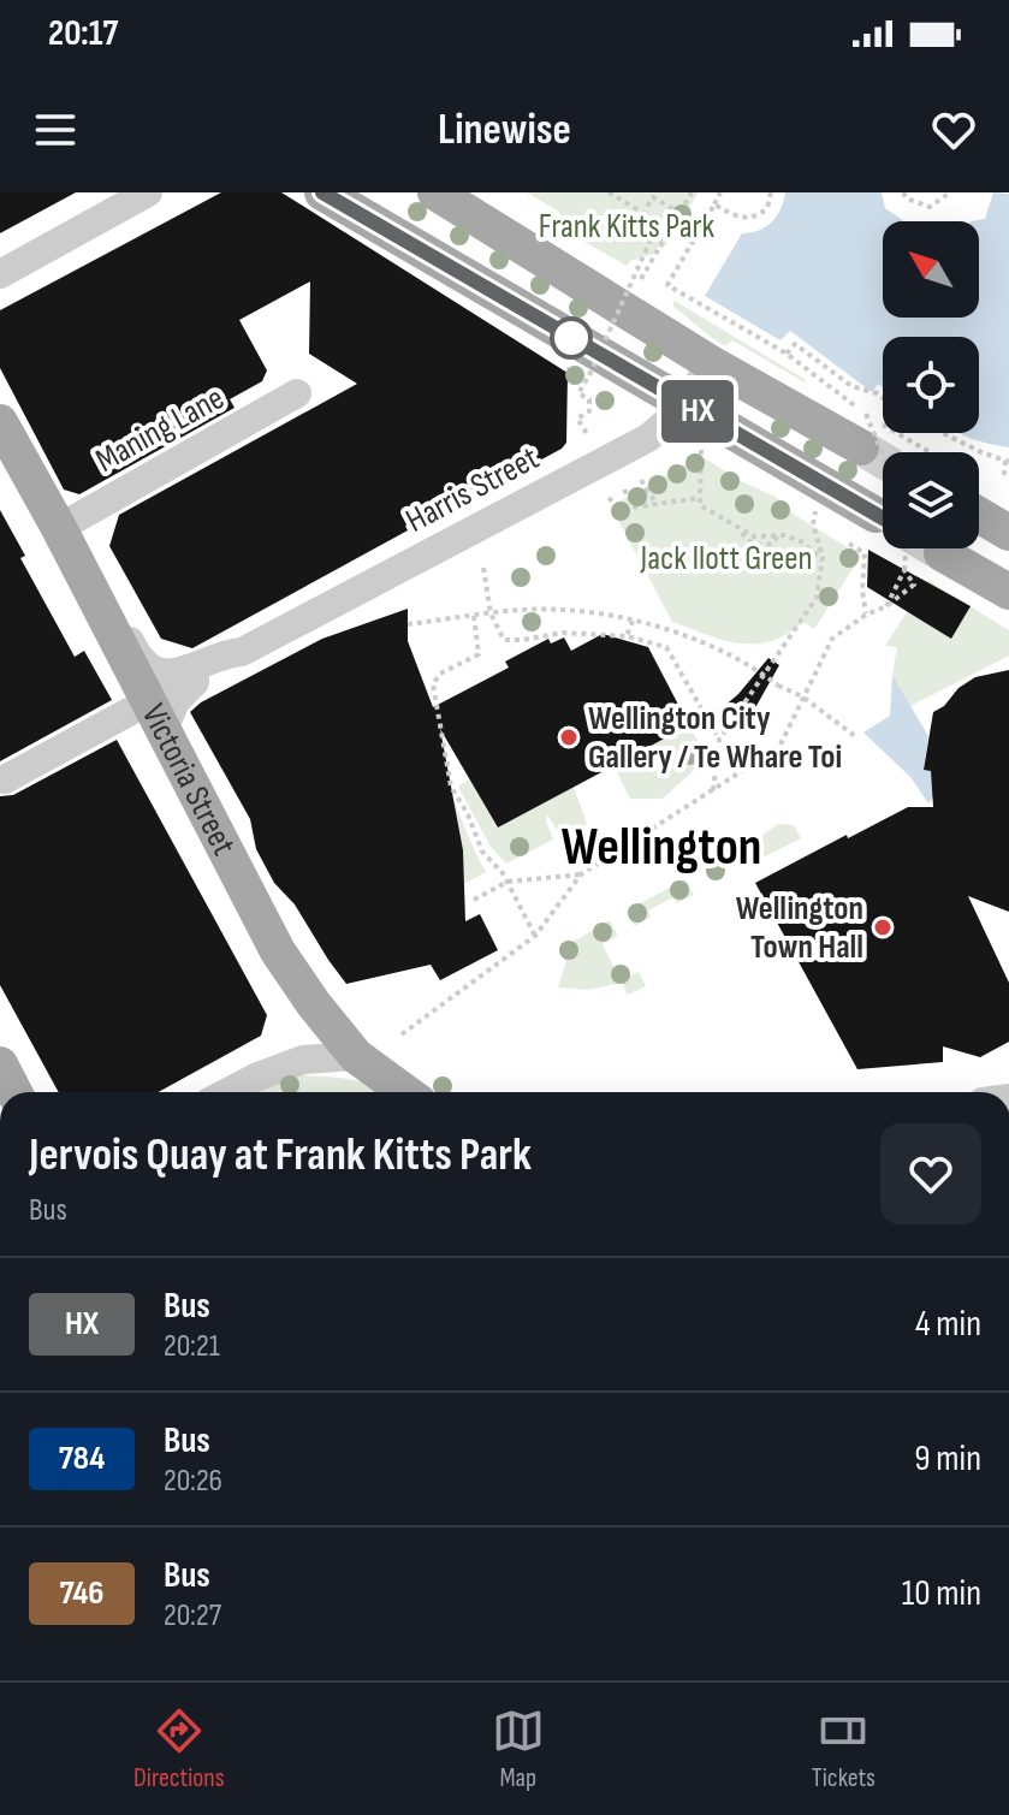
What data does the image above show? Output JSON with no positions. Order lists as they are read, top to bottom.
{
  "streets": {
    "main road": ["Victoria Street"],
    "street": ["Maning Lane", "Harris Street"]
  },
  "crossings": [
    ["Maning Lane", "Victoria Street"],
    ["Harris Street", "Victoria Street"]
  ],
  "districts": ["Wellington"],
  "parks": ["Frank Kitts Park", "Jack Ilott Green"],
  "places": ["Wellington City Gallery / Te Whare Toi", "Wellington Town Hall"],
  "lines": ["bus line HX"],
  "north": "top left",
  "page": {
    "status": "20:17",
    "header": "Linewise",
    "on_map": "HX",
    "heading": ["Jervois Quay at Frank Kitts Park", "Bus"],
    "list": [
      {
        "mark": "HX",
        "name": "Bus",
        "note": "20:21",
        "value": "4 min"
      },
      {
        "mark": "784",
        "name": "Bus",
        "note": "20:26",
        "value": "9 min"
      },
      {
        "mark": "746",
        "name": "Bus",
        "note": "20:27",
        "value": "10 min"
      }
    ],
    "tabs": ["Directions", "Map", "Tickets"]
  }
}
